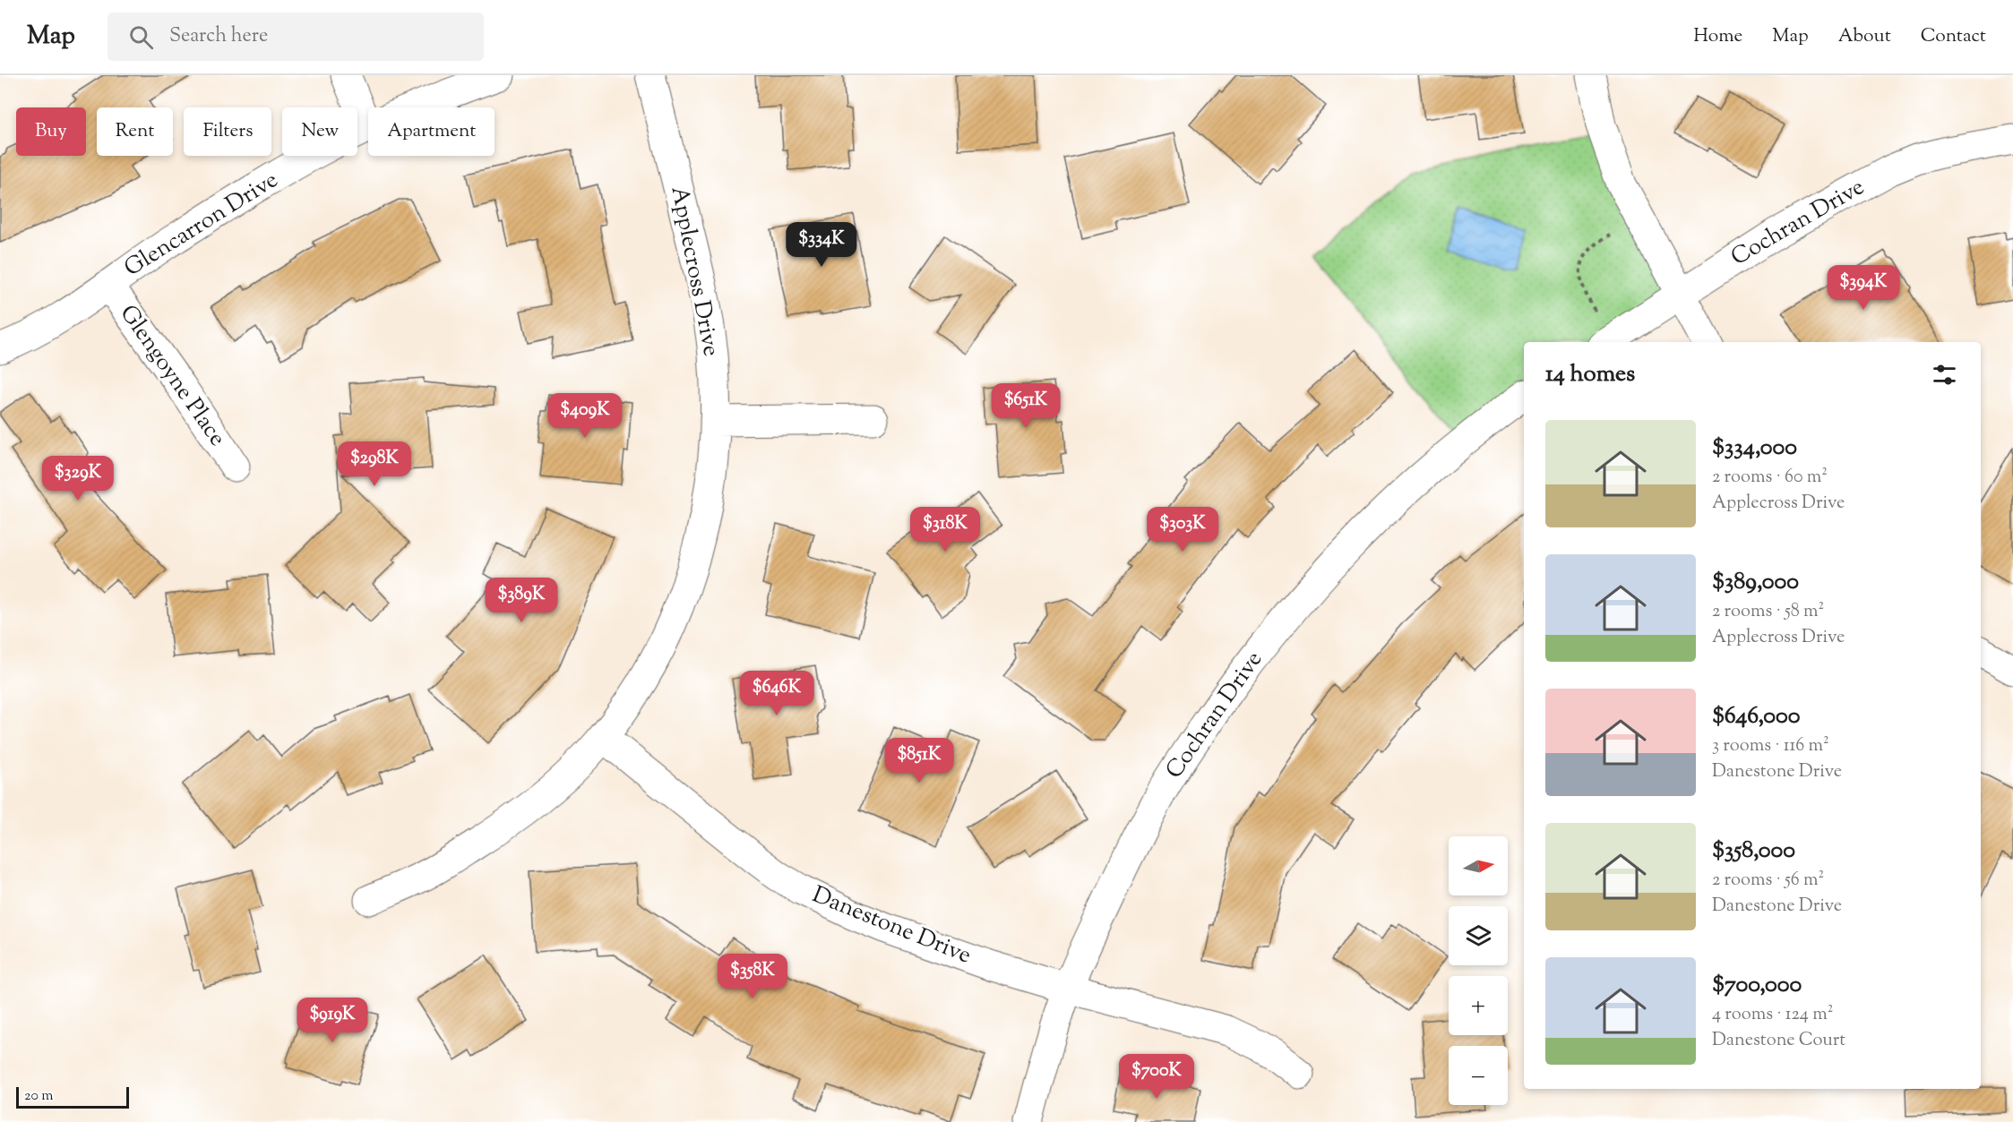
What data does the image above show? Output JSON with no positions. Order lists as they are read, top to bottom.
{
  "streets": {
    "street": [
      "Cochran Drive",
      "Glencarron Drive",
      "Applecross Drive",
      "Glengoyne Place",
      "Danestone Drive"
    ]
  },
  "crossings": [
    ["Cochran Drive", "Danestone Drive"],
    ["Glencarron Drive", "Glengoyne Place"],
    ["Applecross Drive", "Danestone Drive"]
  ],
  "scale_bar": "20 m",
  "north": "right",
  "page": {
    "header": "Map",
    "search": "Search here",
    "nav": [
      "Home",
      "Map",
      "About",
      "Contact"
    ],
    "chip": [
      "Buy",
      "Rent",
      "Filters",
      "New",
      "Apartment"
    ],
    "price": [
      "$334K",
      "$394K",
      "$651K",
      "$409K",
      "$298K",
      "$329K",
      "$318K",
      "$303K",
      "$389K",
      "$646K",
      "$851K",
      "$358K",
      "$919K",
      "$700K"
    ],
    "heading": "14 homes",
    "list": [
      {
        "name": "$334,000",
        "note": "2 rooms · 60 m² · Applecross Drive"
      },
      {
        "name": "$389,000",
        "note": "2 rooms · 58 m² · Applecross Drive"
      },
      {
        "name": "$646,000",
        "note": "3 rooms · 116 m² · Danestone Drive"
      },
      {
        "name": "$358,000",
        "note": "2 rooms · 56 m² · Danestone Drive"
      },
      {
        "name": "$700,000",
        "note": "4 rooms · 124 m² · Danestone Court"
      }
    ],
    "map_buttons": ["+", "−"],
    "scale": "20 m"
  }
}
